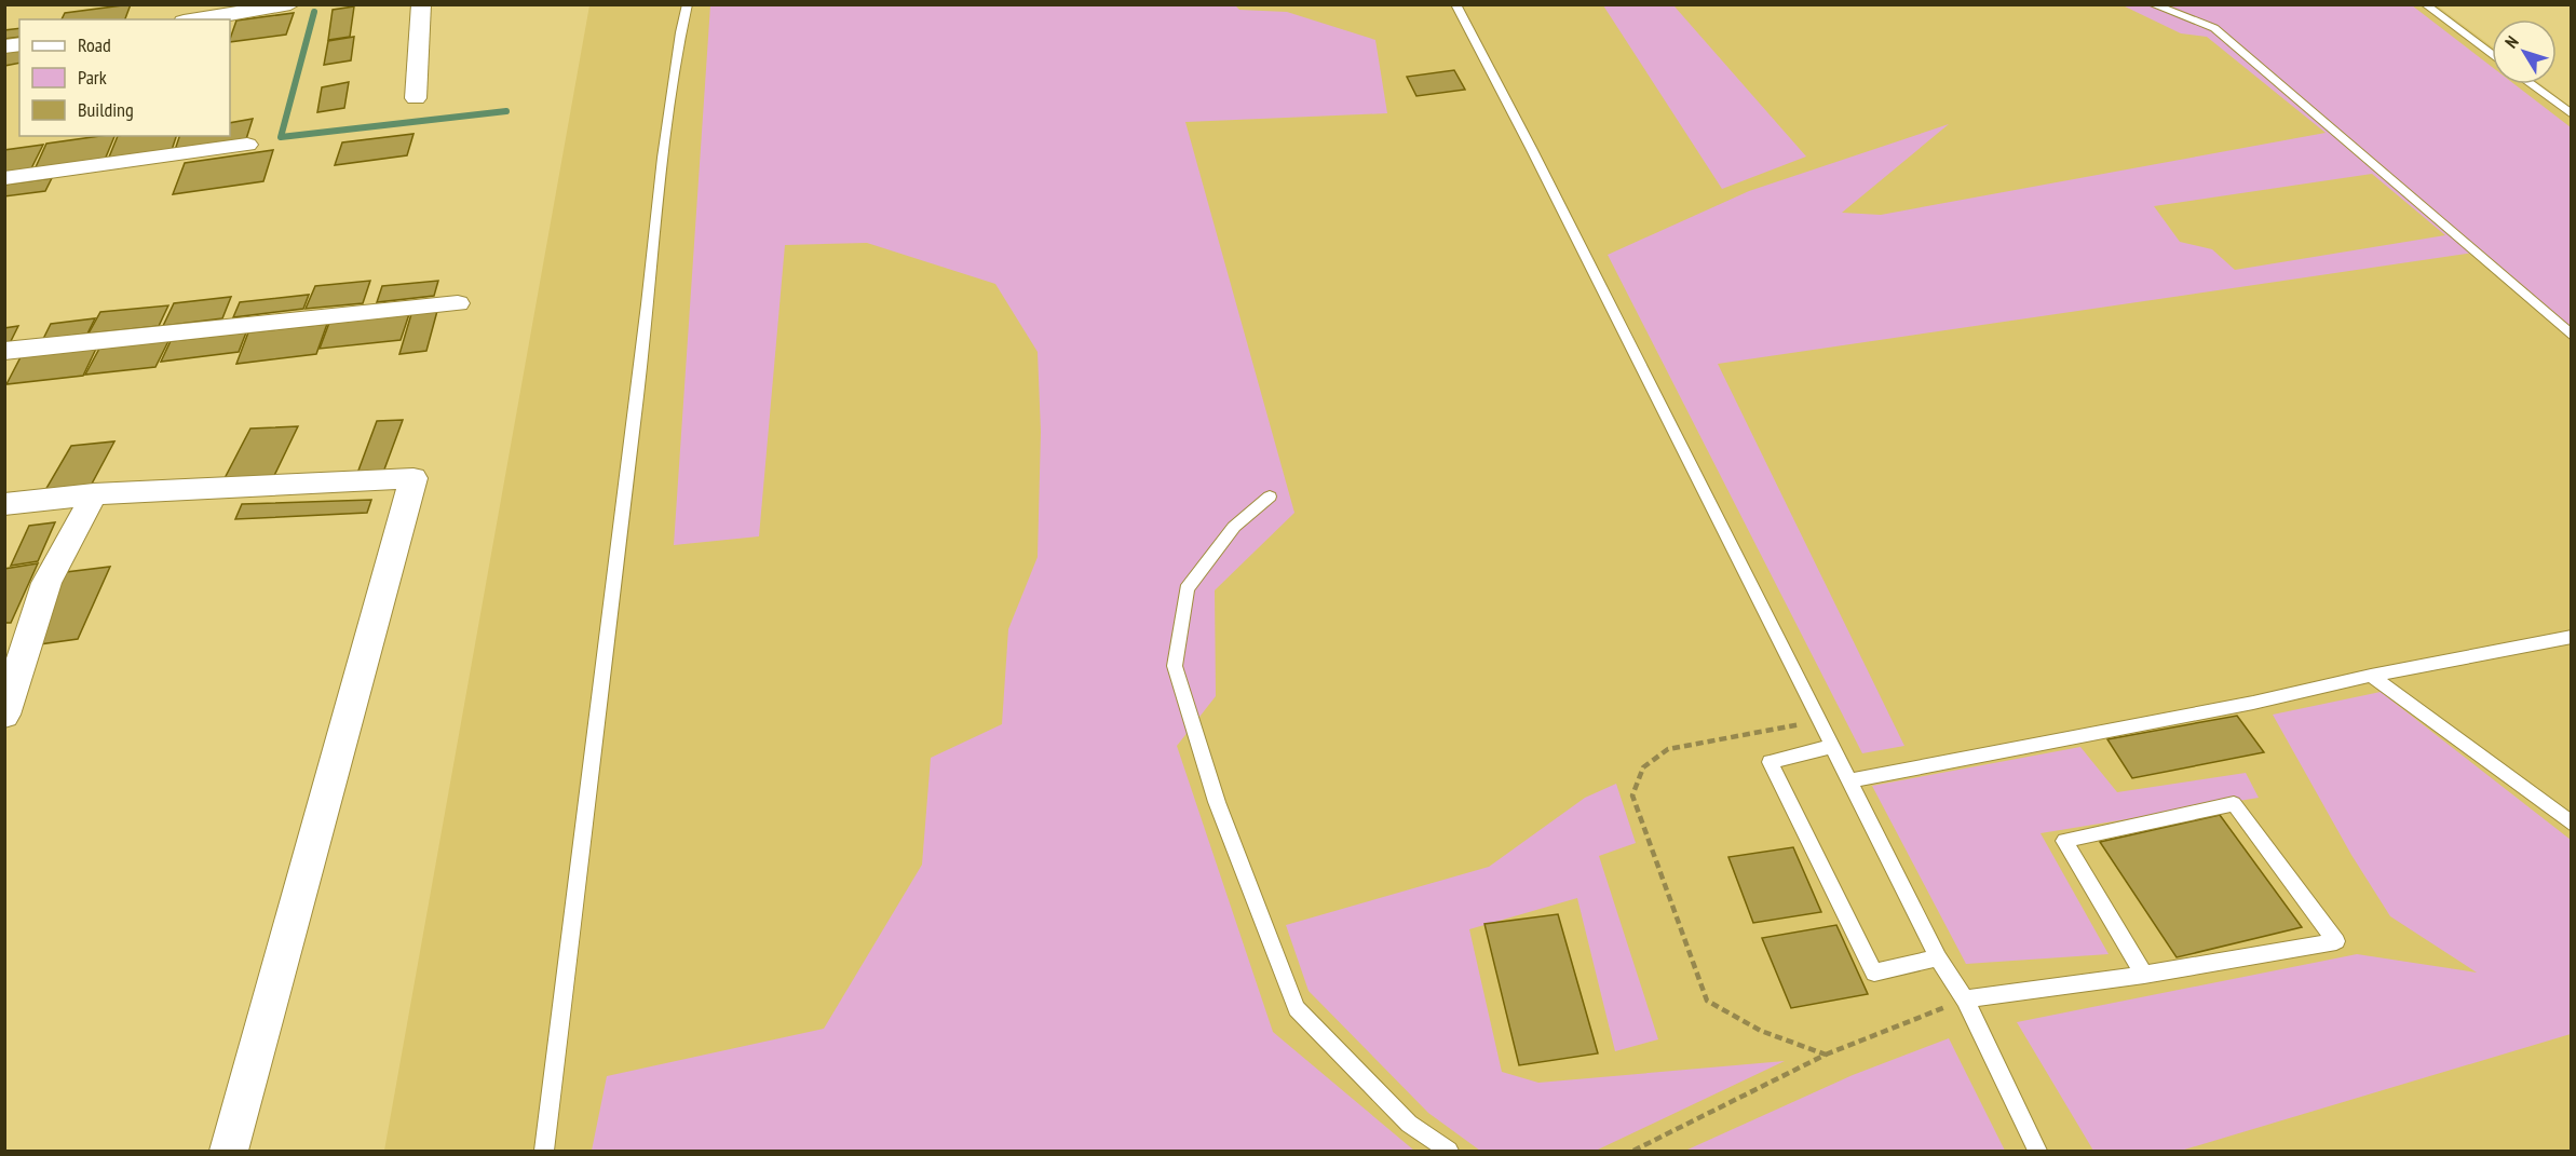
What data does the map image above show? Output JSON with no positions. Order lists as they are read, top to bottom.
{
  "legend": ["Road", "Park", "Building"],
  "north": "top left"
}
